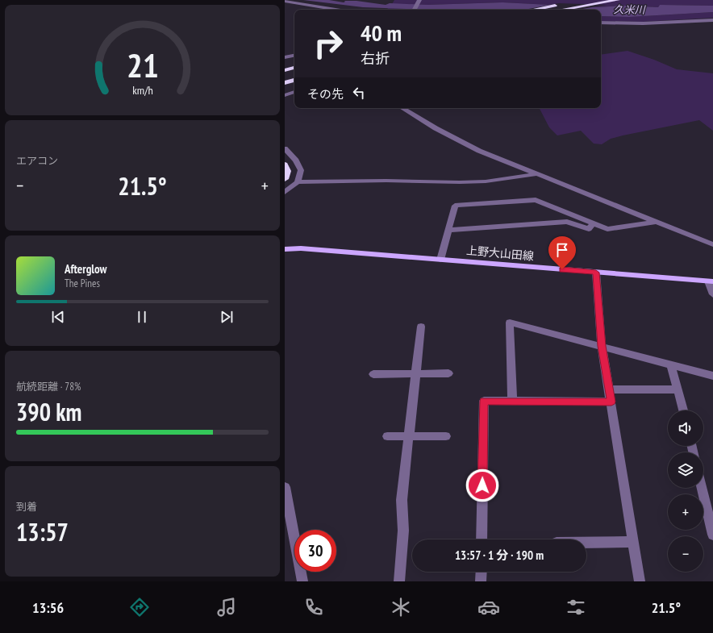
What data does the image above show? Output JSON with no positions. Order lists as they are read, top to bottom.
{
  "streets": {
    "main road": ["上野大山田線"]
  },
  "water": ["久米川"],
  "page": {
    "turn": ["40 m", "右折"],
    "then": "その先",
    "tile": [
      "エアコン",
      ["航続距離 · 78%", "390 km"],
      ["到着", "13:57"]
    ],
    "heat": ["−", "21.5°", "+"],
    "song": ["Afterglow", "The Pines"],
    "map_buttons": ["+", "−"],
    "limit": "30",
    "trip": "13:57 · 1 分 · 190 m",
    "tabs": ["13:56", "21.5°"],
    "gauge": ["21", "km/h"]
  }
}
